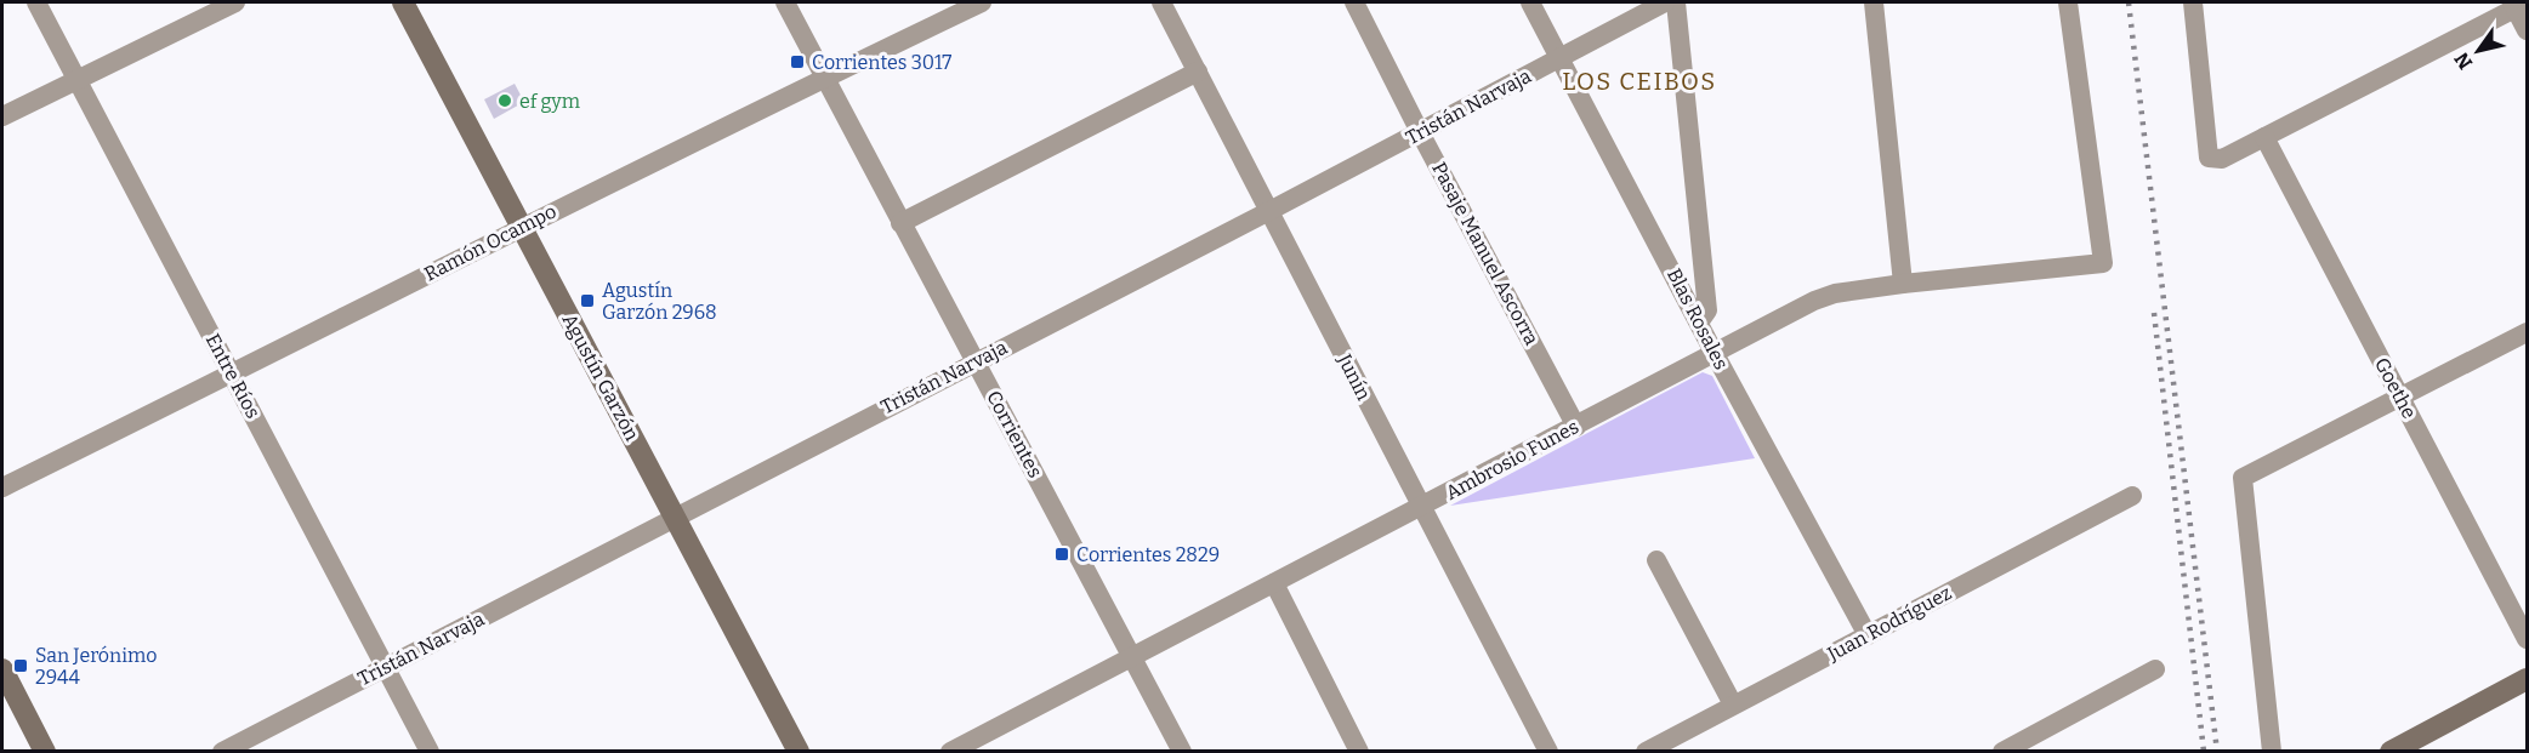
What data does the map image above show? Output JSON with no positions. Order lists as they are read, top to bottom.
{
  "streets": {
    "main road": ["Agustín Garzón"],
    "street": [
      "Tristán Narvaja",
      "Ramón Ocampo",
      "Pasaje Manuel Ascorra",
      "Blas Rosales",
      "Entre Ríos",
      "Junín",
      "Goethe",
      "Corrientes",
      "Ambrosio Funes",
      "Juan Rodríguez"
    ]
  },
  "crossings": [
    ["Tristán Narvaja", "Pasaje Manuel Ascorra"],
    ["Tristán Narvaja", "Blas Rosales"],
    ["Tristán Narvaja", "Entre Ríos"],
    ["Tristán Narvaja", "Agustín Garzón"],
    ["Tristán Narvaja", "Junín"],
    ["Tristán Narvaja", "Corrientes"],
    ["Ramón Ocampo", "Entre Ríos"],
    ["Ramón Ocampo", "Agustín Garzón"],
    ["Ramón Ocampo", "Corrientes"],
    ["Pasaje Manuel Ascorra", "Ambrosio Funes"],
    ["Blas Rosales", "Ambrosio Funes"],
    ["Blas Rosales", "Juan Rodríguez"],
    ["Junín", "Ambrosio Funes"],
    ["Corrientes", "Ambrosio Funes"]
  ],
  "districts": ["LOS CEIBOS"],
  "places": {
    "transit": [
      "Corrientes 3017",
      "Agustín Garzón 2968",
      "Corrientes 2829",
      "San Jerónimo 2944"
    ],
    "other": ["ef gym"]
  },
  "north": "bottom left"
}
